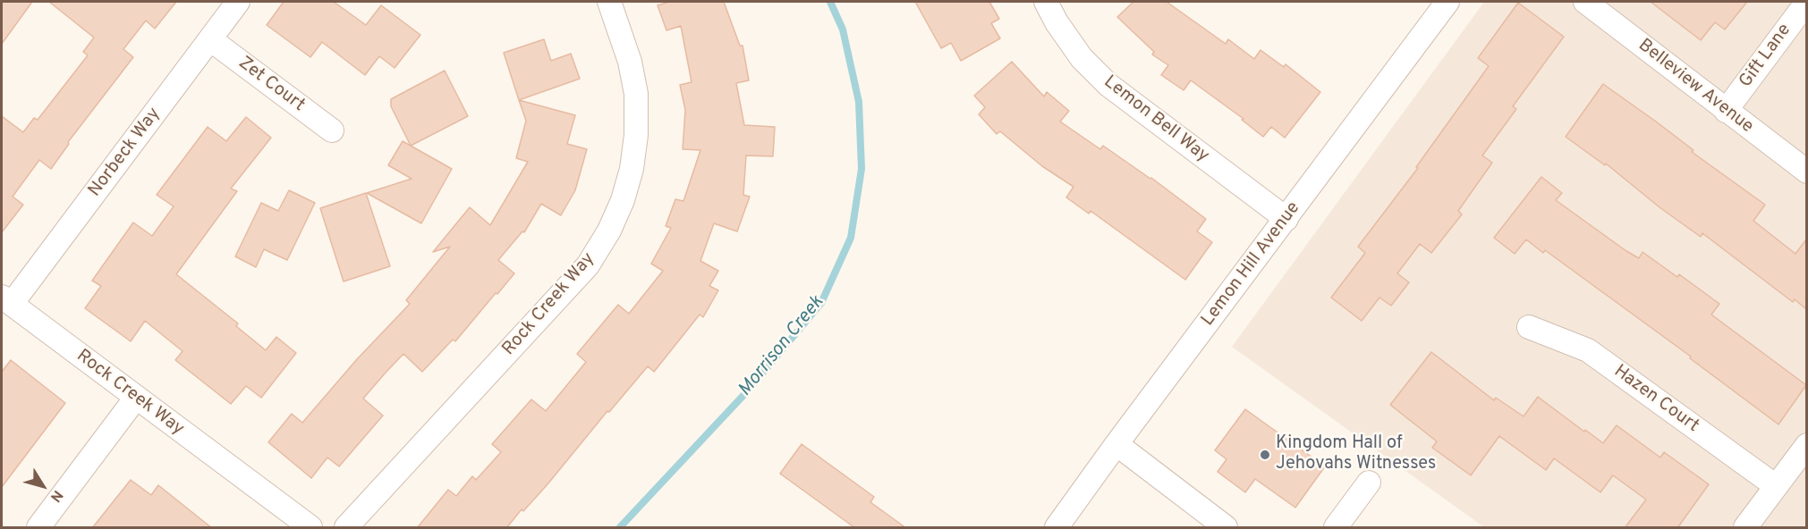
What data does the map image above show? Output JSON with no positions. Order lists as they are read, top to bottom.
{
  "streets": {
    "street": [
      "Gift Lane",
      "Zet Court",
      "Belleview Avenue",
      "Lemon Bell Way",
      "Norbeck Way",
      "Lemon Hill Avenue",
      "Rock Creek Way",
      "Hazen Court"
    ]
  },
  "crossings": [
    ["Gift Lane", "Belleview Avenue"],
    ["Zet Court", "Norbeck Way"],
    ["Lemon Bell Way", "Lemon Hill Avenue"],
    ["Norbeck Way", "Rock Creek Way"]
  ],
  "water": ["Morrison Creek"],
  "places": ["Kingdom Hall of Jehovahs Witnesses"],
  "north": "bottom right"
}
